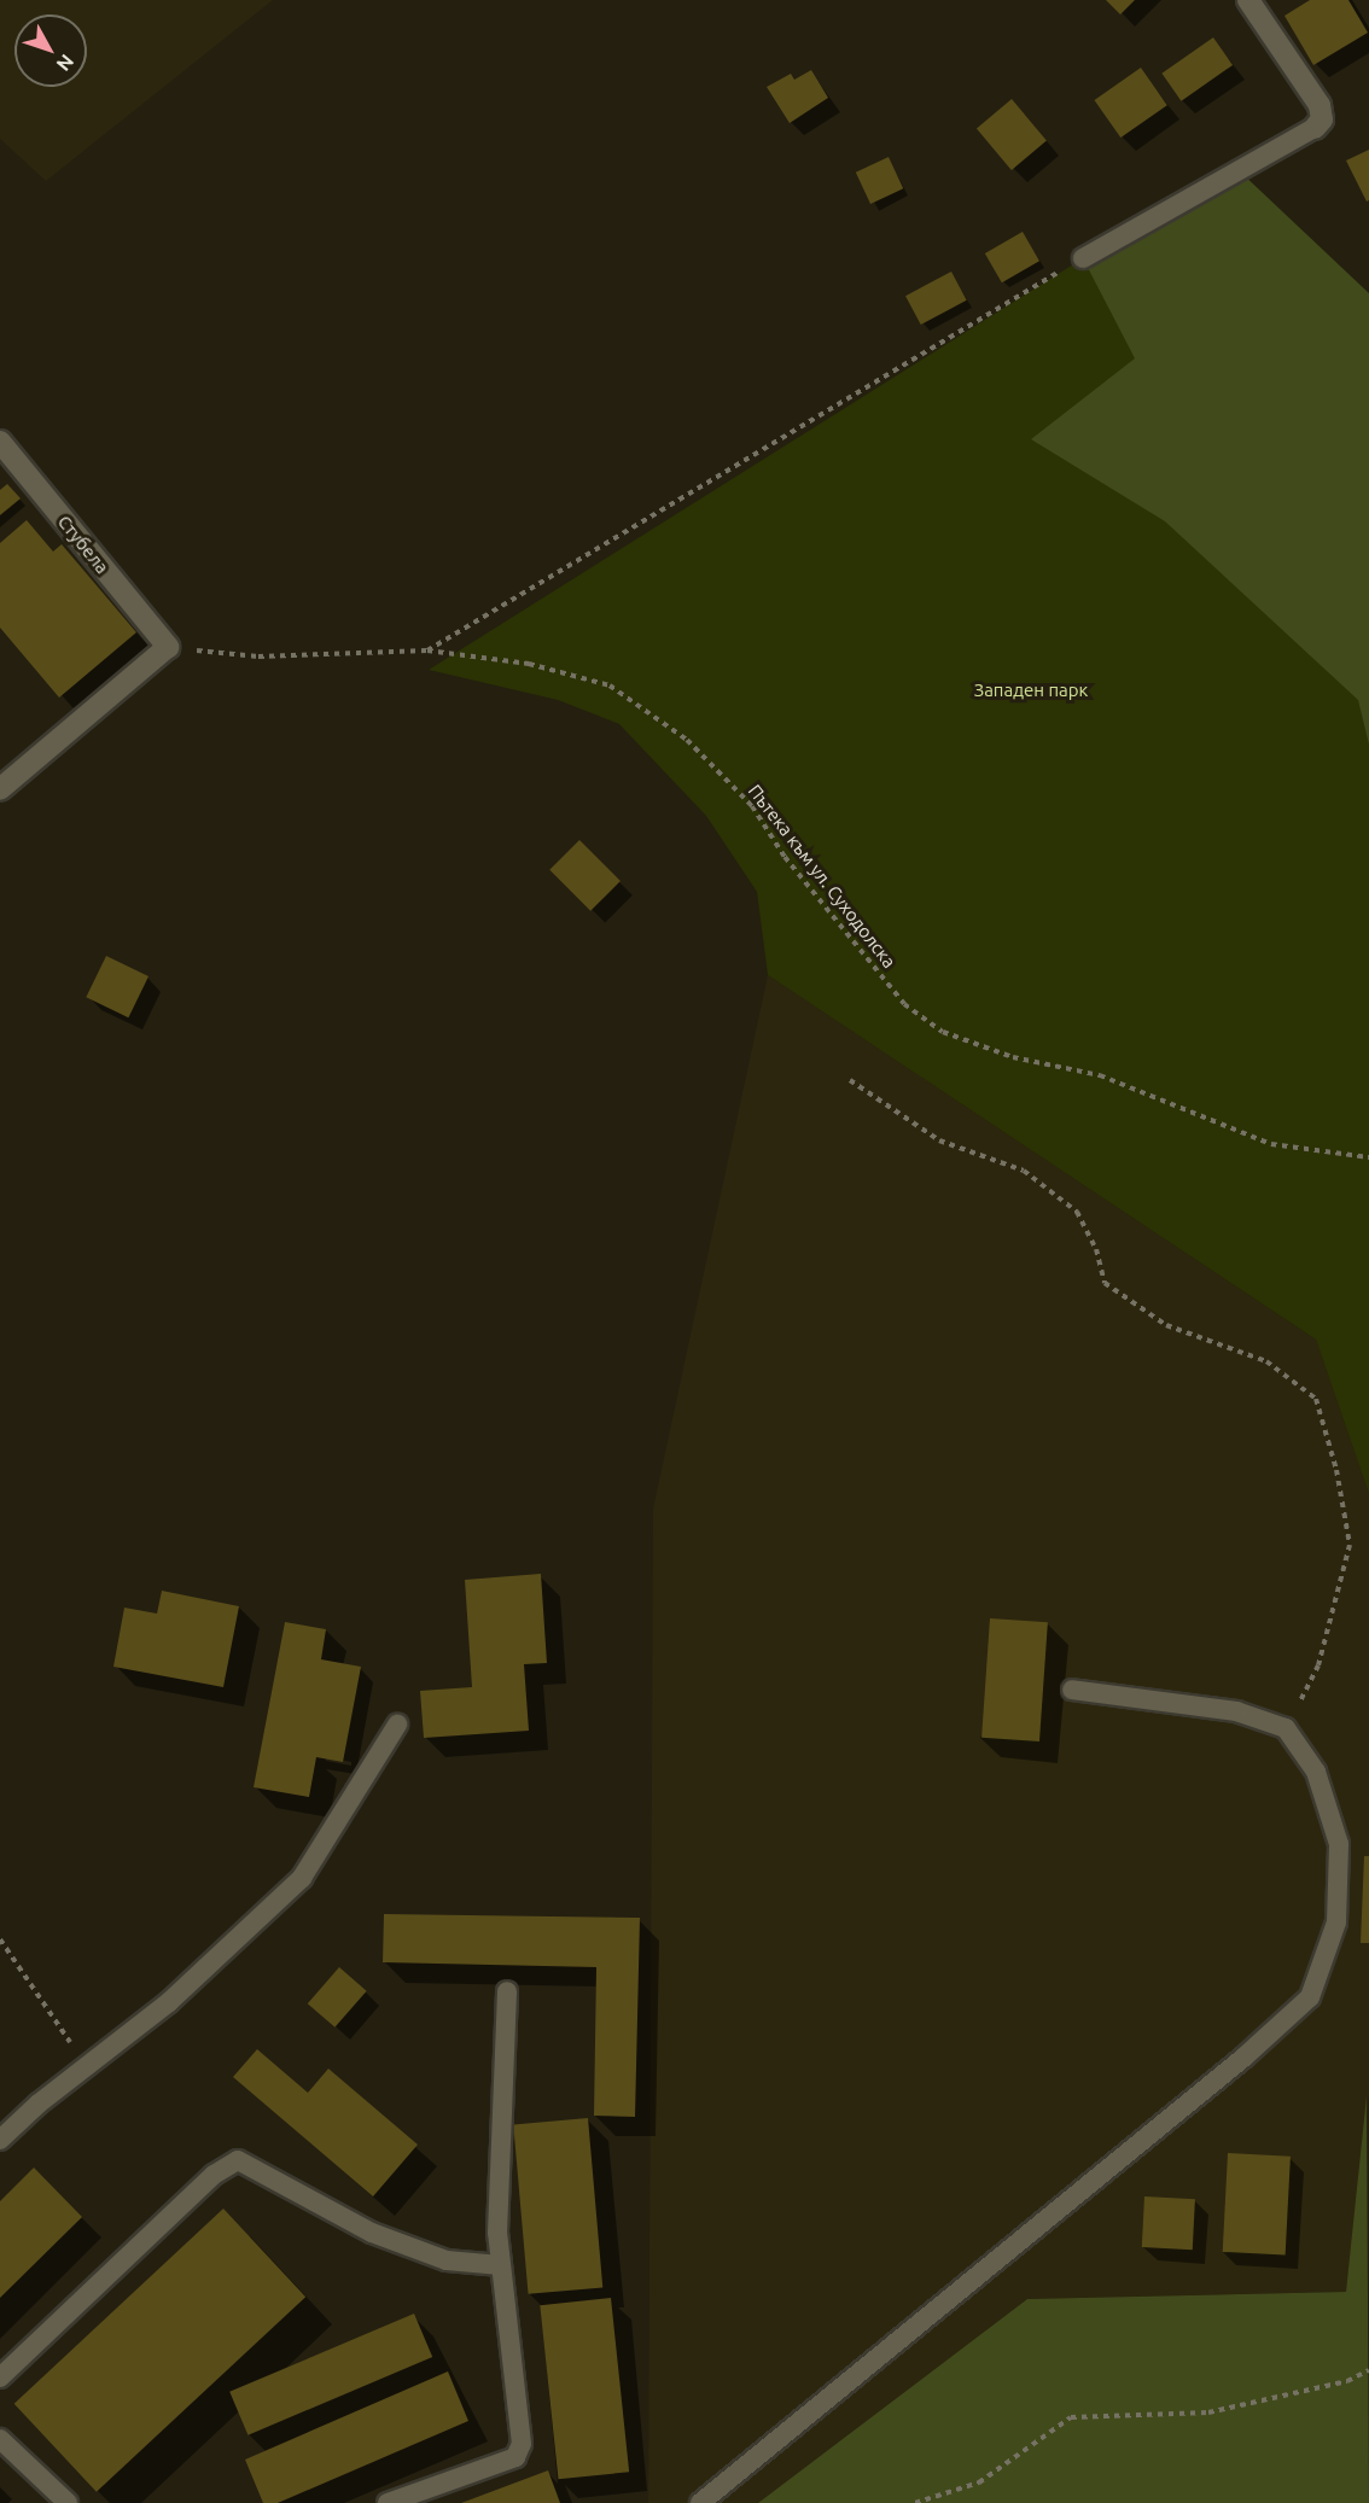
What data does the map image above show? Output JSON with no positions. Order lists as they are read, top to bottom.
{
  "streets": {
    "street": ["Стубела"],
    "path": ["Пътека към ул. Суходолска"]
  },
  "crossings": [
    ["Стубела", "Пътека към ул. Суходолска"]
  ],
  "parks": ["Западен парк"],
  "north": "bottom right"
}
